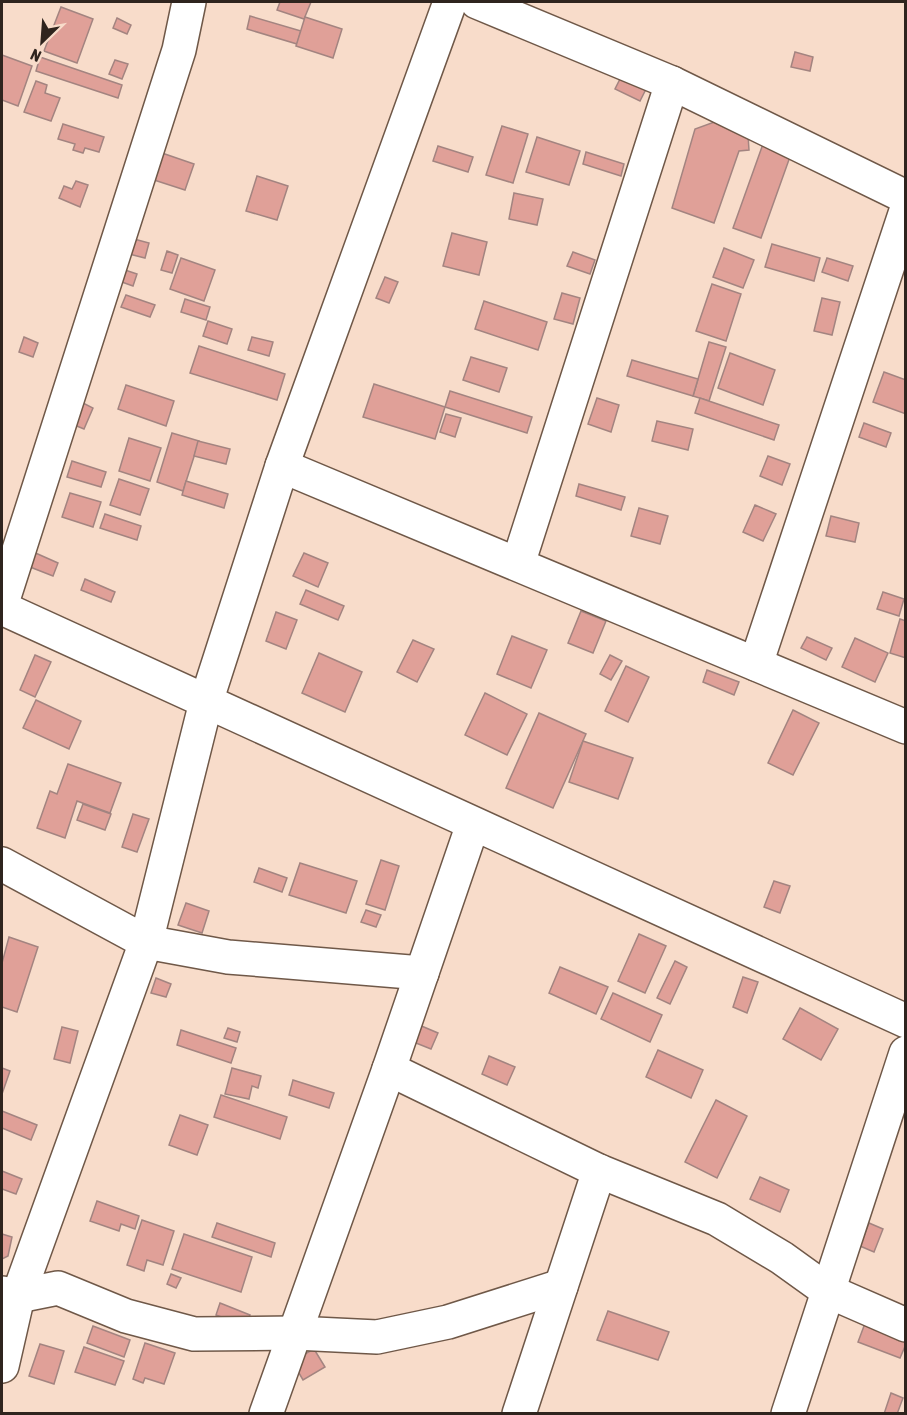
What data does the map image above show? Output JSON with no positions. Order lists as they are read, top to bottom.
{
  "north": "bottom left"
}
